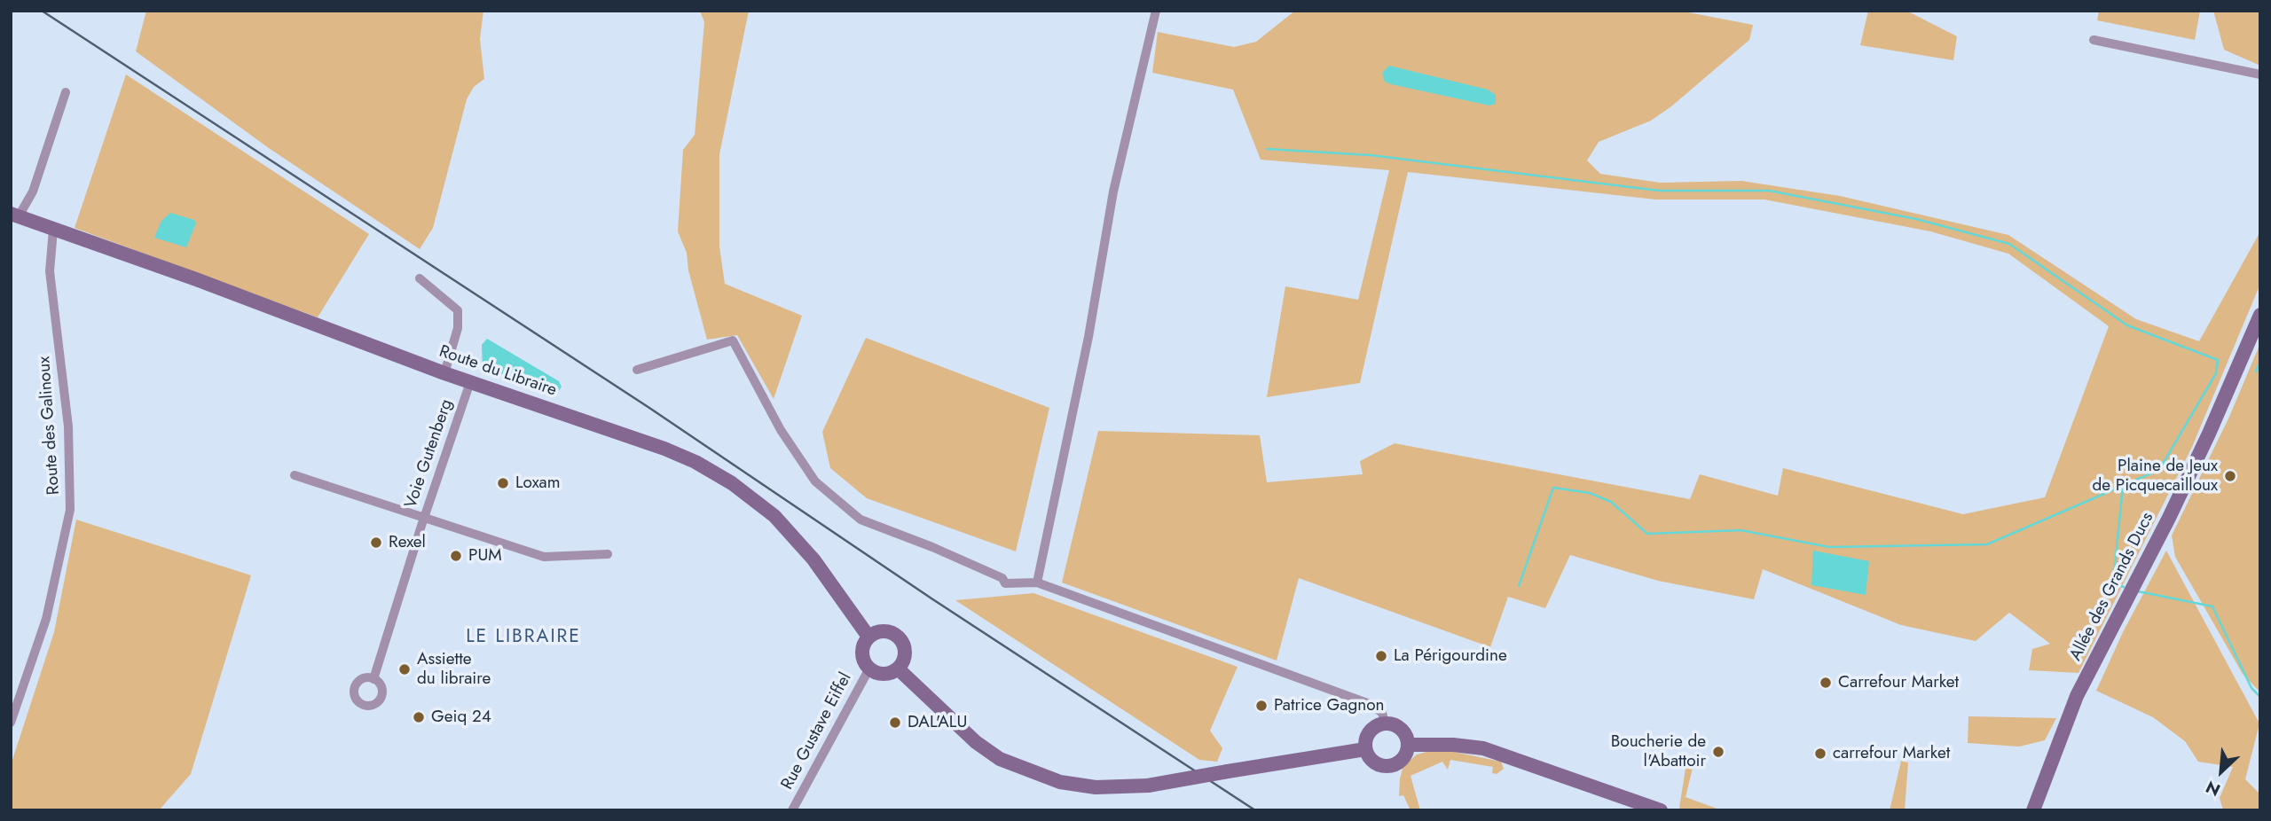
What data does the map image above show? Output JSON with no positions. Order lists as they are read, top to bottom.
{
  "streets": {
    "main road": ["Route du Libraire", "Allée des Grands Ducs"],
    "street": ["Route des Galinoux", "Voie Gutenberg", "Rue Gustave Eiffel"]
  },
  "crossings": [
    ["Route du Libraire", "Route des Galinoux"],
    ["Route du Libraire", "Voie Gutenberg"],
    ["Route du Libraire", "Rue Gustave Eiffel"]
  ],
  "districts": ["LE LIBRAIRE"],
  "places": [
    "Plaine de Jeux de Picquecailloux",
    "Loxam",
    "Rexel",
    "PUM",
    "La Périgourdine",
    "Assiette du libraire",
    "Carrefour Market",
    "Patrice Gagnon",
    "Geiq 24",
    "DAL'ALU",
    "Boucherie de l'Abattoir",
    "carrefour Market"
  ],
  "north": "bottom left"
}
